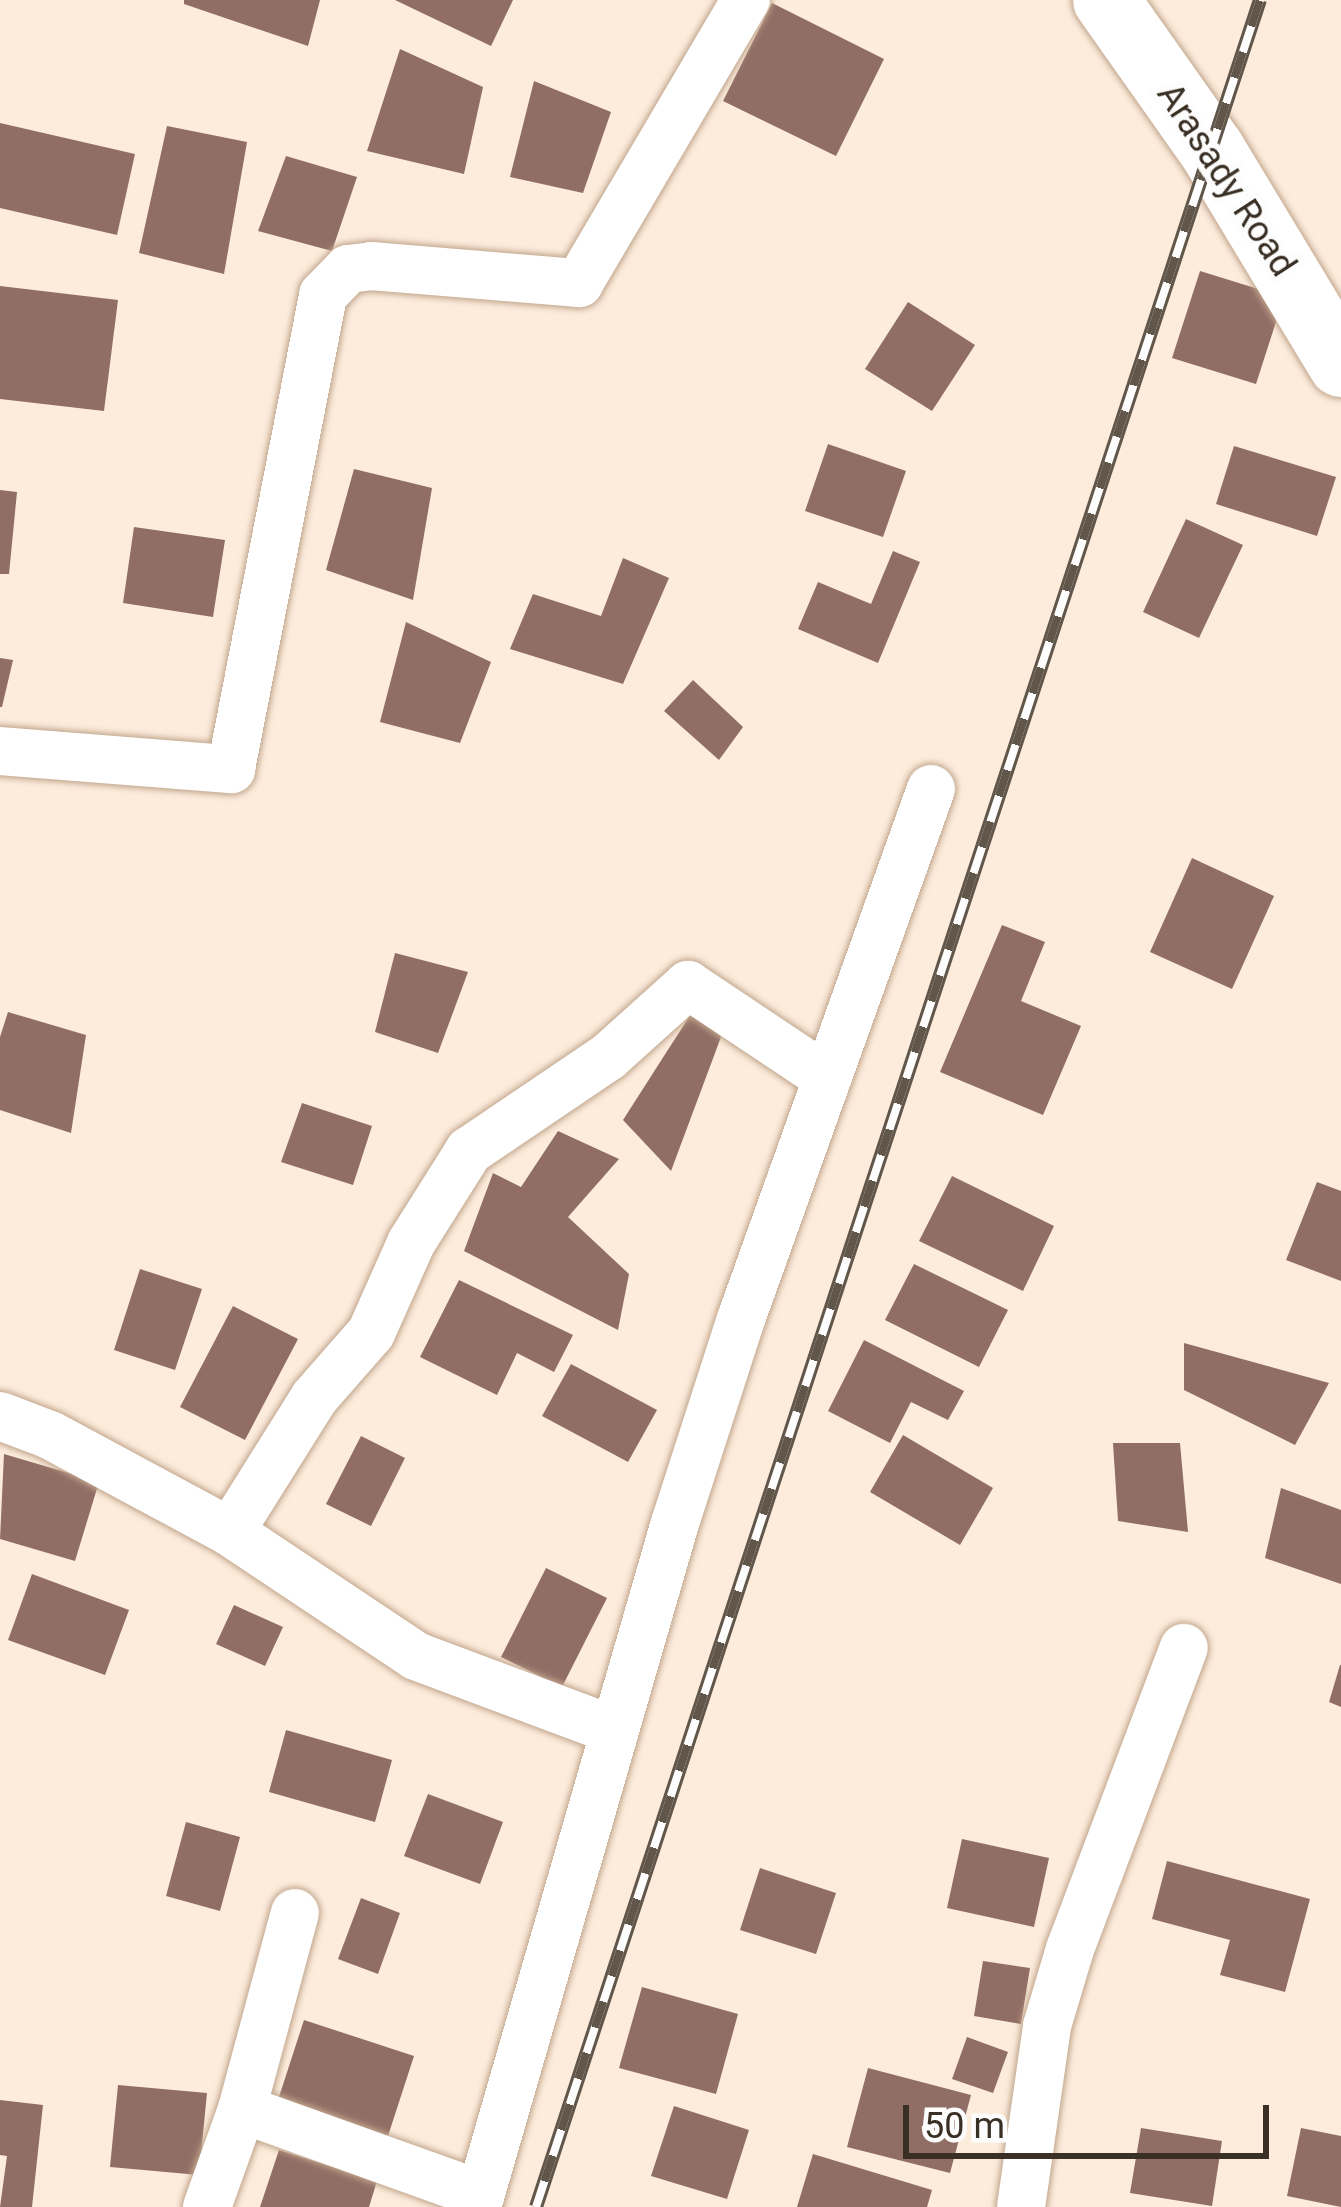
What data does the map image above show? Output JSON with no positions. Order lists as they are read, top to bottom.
{
  "streets": {
    "main road": ["Arasady Road"]
  },
  "scale_bar": "50 m"
}
